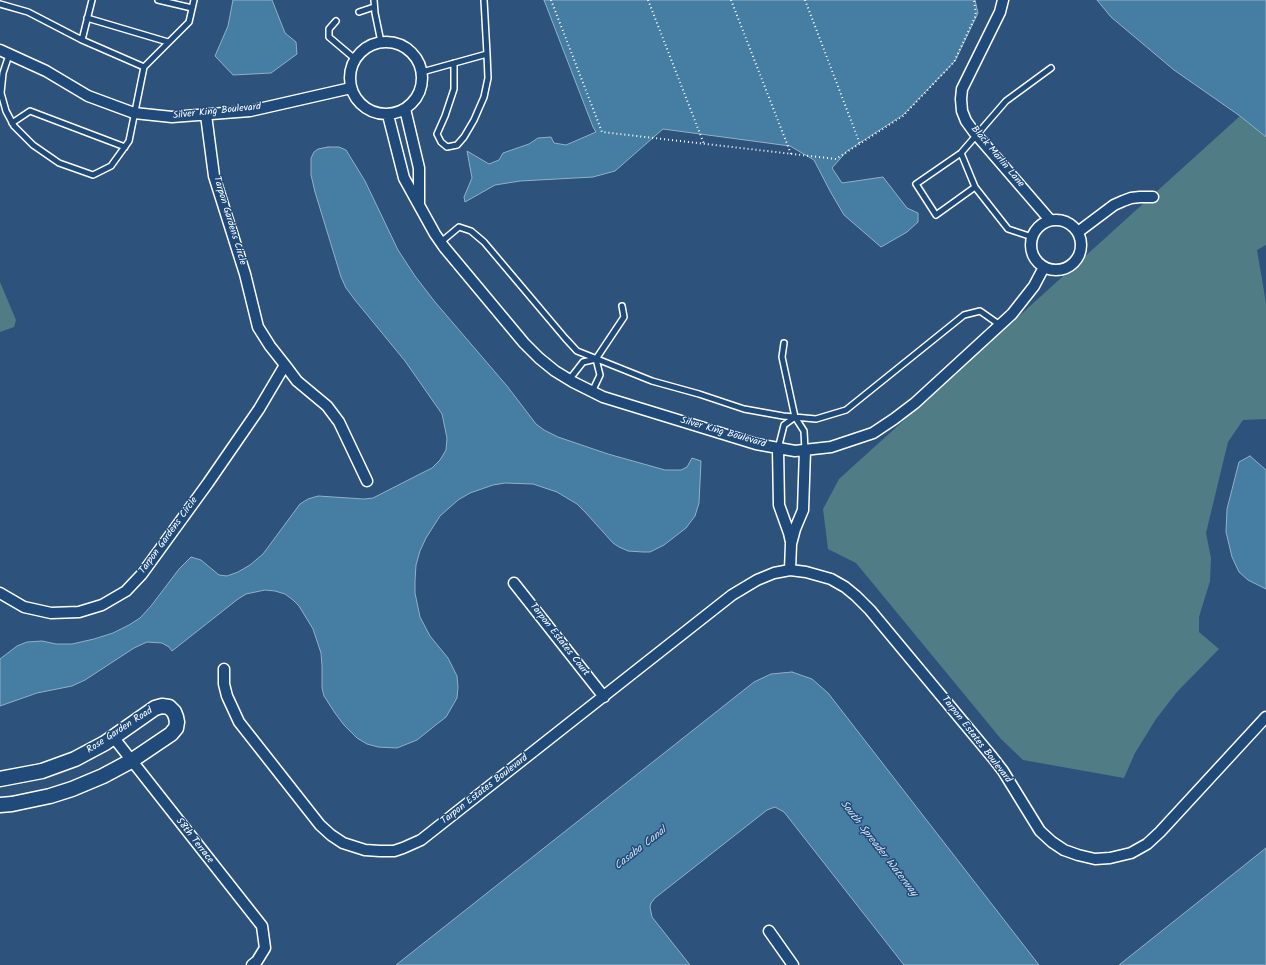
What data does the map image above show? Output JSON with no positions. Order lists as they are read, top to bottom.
{
  "streets": {
    "street": [
      "Silver King Boulevard",
      "Black Marlin Lane",
      "Tarpon Gardens Circle",
      "Tarpon Estates Court",
      "Rose Garden Road",
      "Tarpon Estates Boulevard",
      "58th Terrace"
    ]
  },
  "crossings": [
    ["Silver King Boulevard", "Black Marlin Lane"],
    ["Silver King Boulevard", "Tarpon Gardens Circle"],
    ["Tarpon Estates Court", "Tarpon Estates Boulevard"],
    ["Rose Garden Road", "58th Terrace"]
  ],
  "water": ["Casaba Canal", "South Spreader Waterway"]
}
